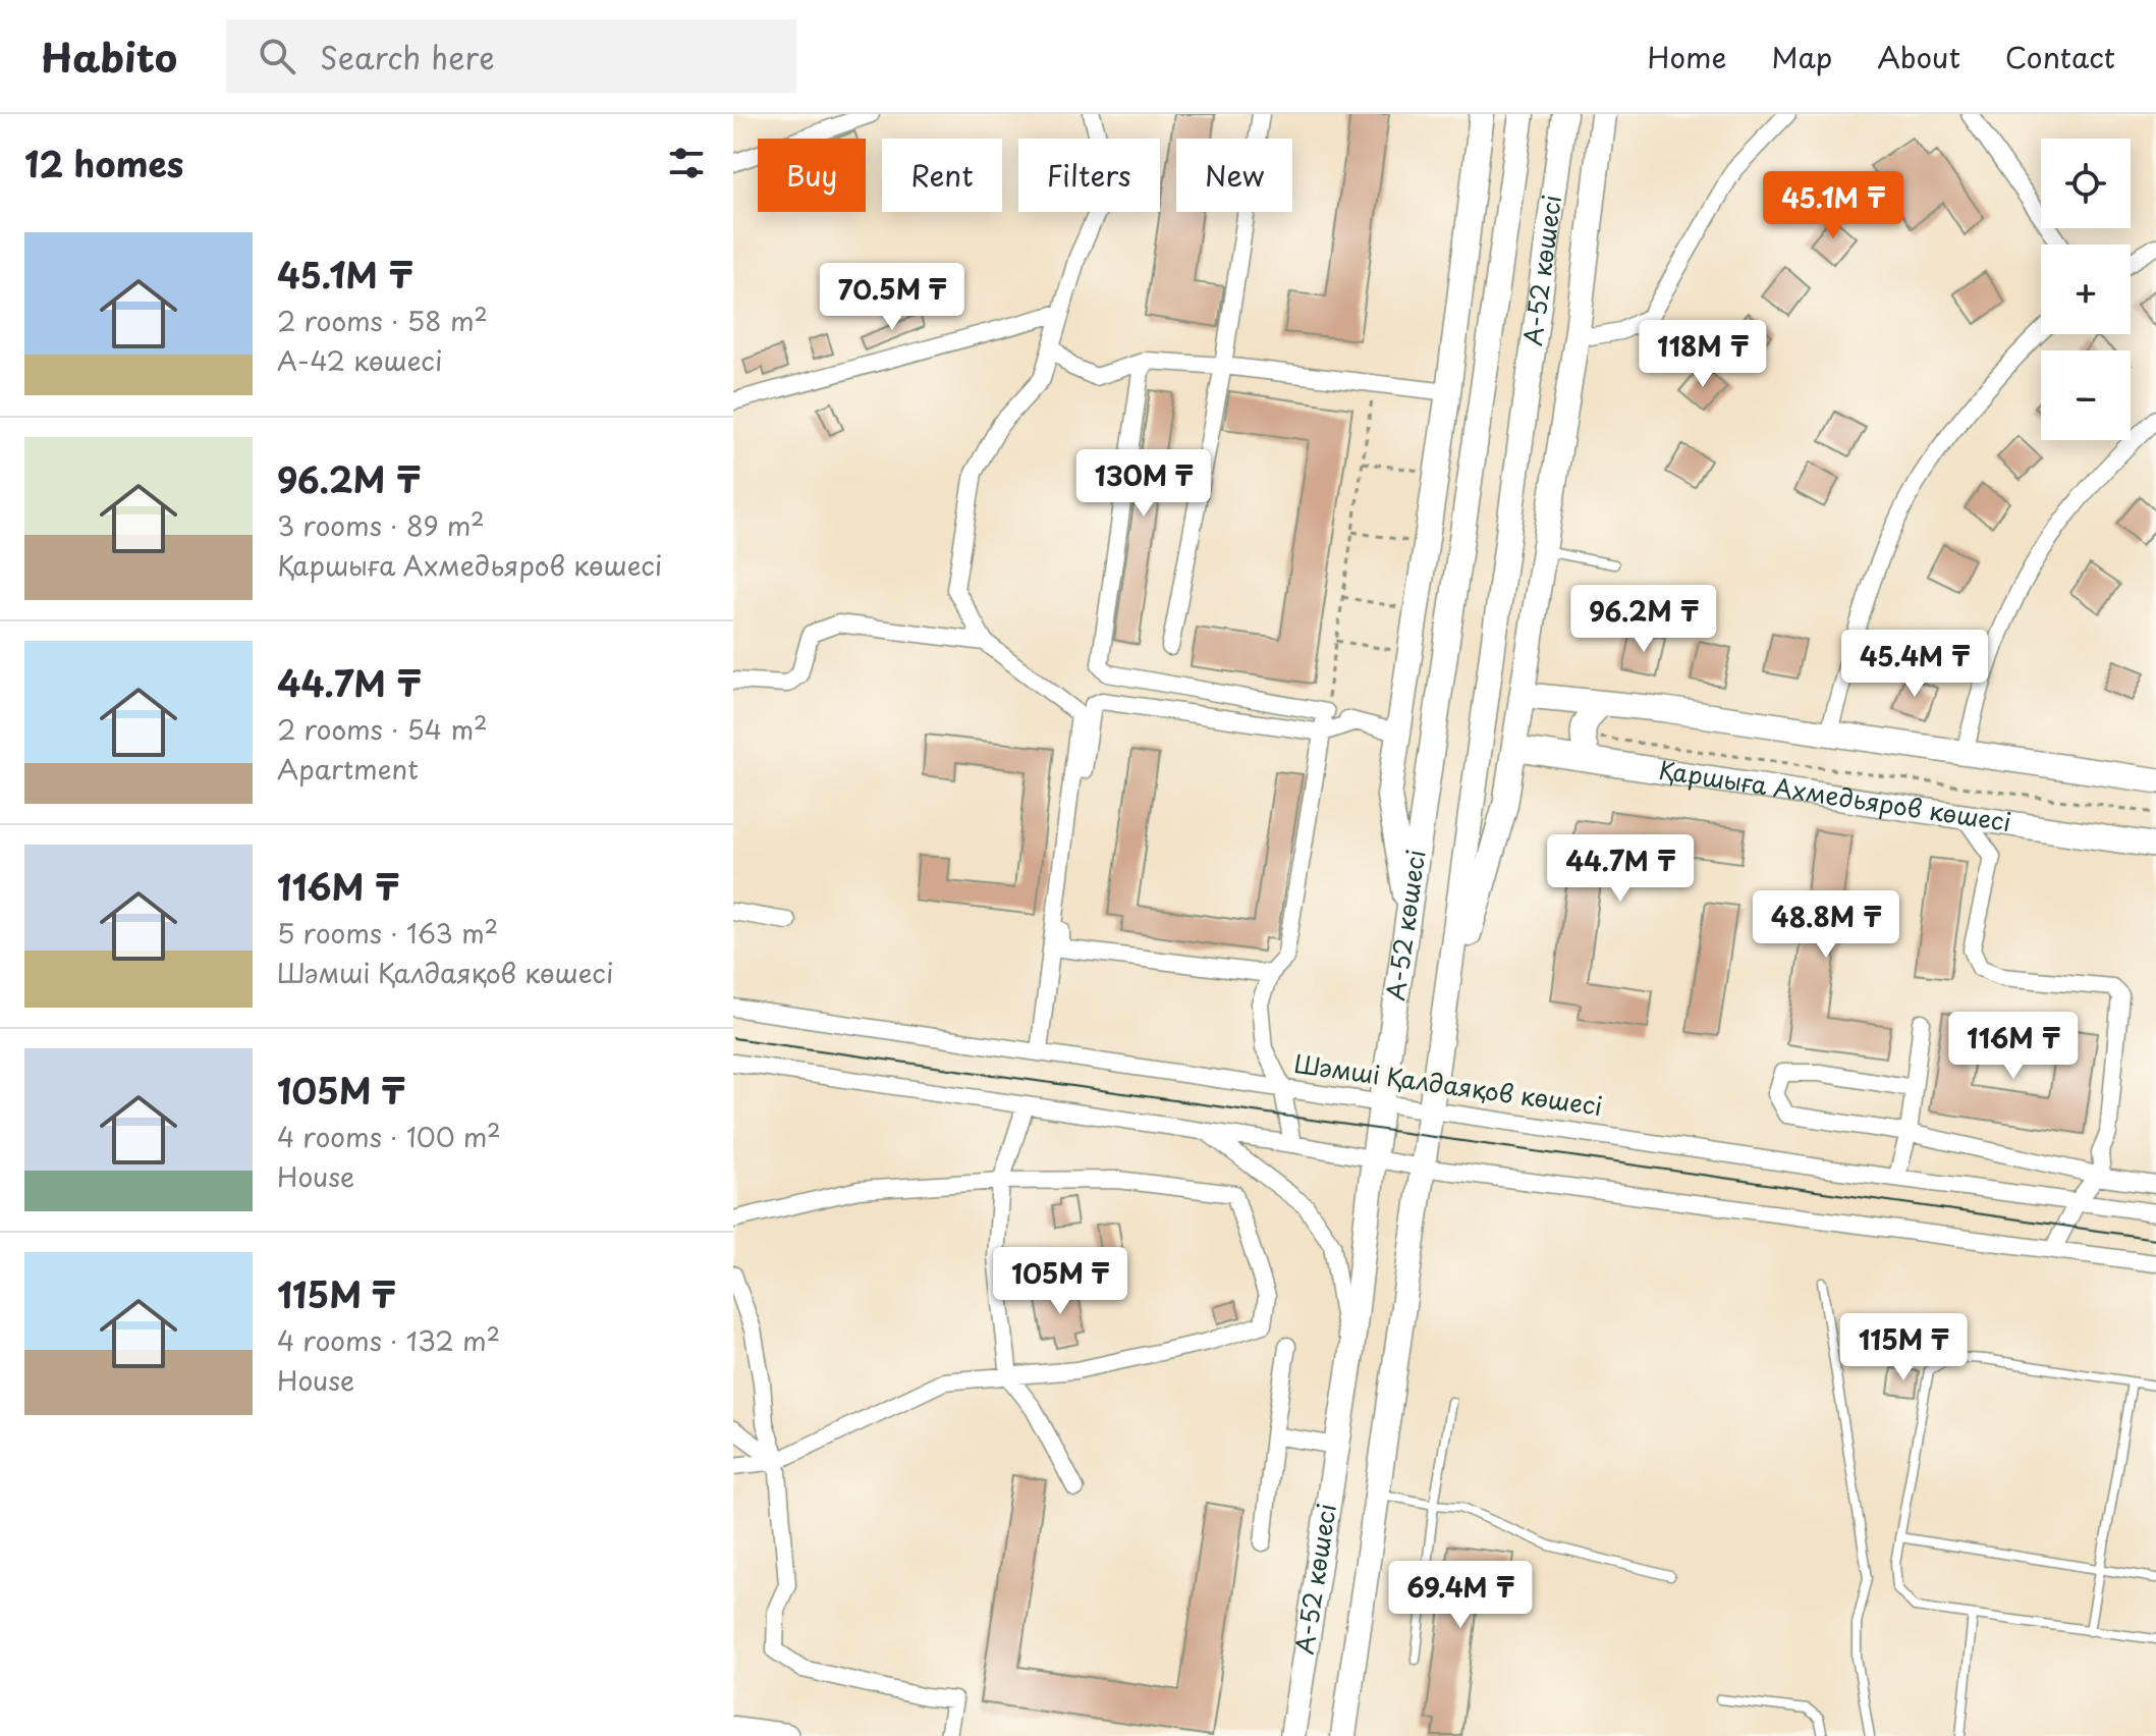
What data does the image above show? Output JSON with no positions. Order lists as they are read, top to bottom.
{
  "streets": {
    "main road": ["А-52 көшесі", "Қаршыға Ахмедьяров көшесі"],
    "street": ["Шәмші Қалдаяқов көшесі"]
  },
  "crossings": [
    ["А-52 көшесі", "Шәмші Қалдаяқов көшесі"]
  ],
  "page": {
    "header": "Habito",
    "search": "Search here",
    "nav": [
      "Home",
      "Map",
      "About",
      "Contact"
    ],
    "heading": "12 homes",
    "map_buttons": ["+", "−"],
    "chip": [
      "Buy",
      "Rent",
      "Filters",
      "New"
    ],
    "price": [
      "45.1M ₸",
      "70.5M ₸",
      "118M ₸",
      "130M ₸",
      "96.2M ₸",
      "45.4M ₸",
      "44.7M ₸",
      "48.8M ₸",
      "116M ₸",
      "105M ₸",
      "115M ₸",
      "69.4M ₸"
    ],
    "list": [
      {
        "name": "45.1M ₸",
        "note": "2 rooms · 58 m² · А-42 көшесі"
      },
      {
        "name": "96.2M ₸",
        "note": "3 rooms · 89 m² · Қаршыға Ахмедьяров көшесі"
      },
      {
        "name": "44.7M ₸",
        "note": "2 rooms · 54 m² · Apartment"
      },
      {
        "name": "116M ₸",
        "note": "5 rooms · 163 m² · Шәмші Қалдаяқов көшесі"
      },
      {
        "name": "105M ₸",
        "note": "4 rooms · 100 m² · House"
      },
      {
        "name": "115M ₸",
        "note": "4 rooms · 132 m² · House"
      }
    ]
  }
}
